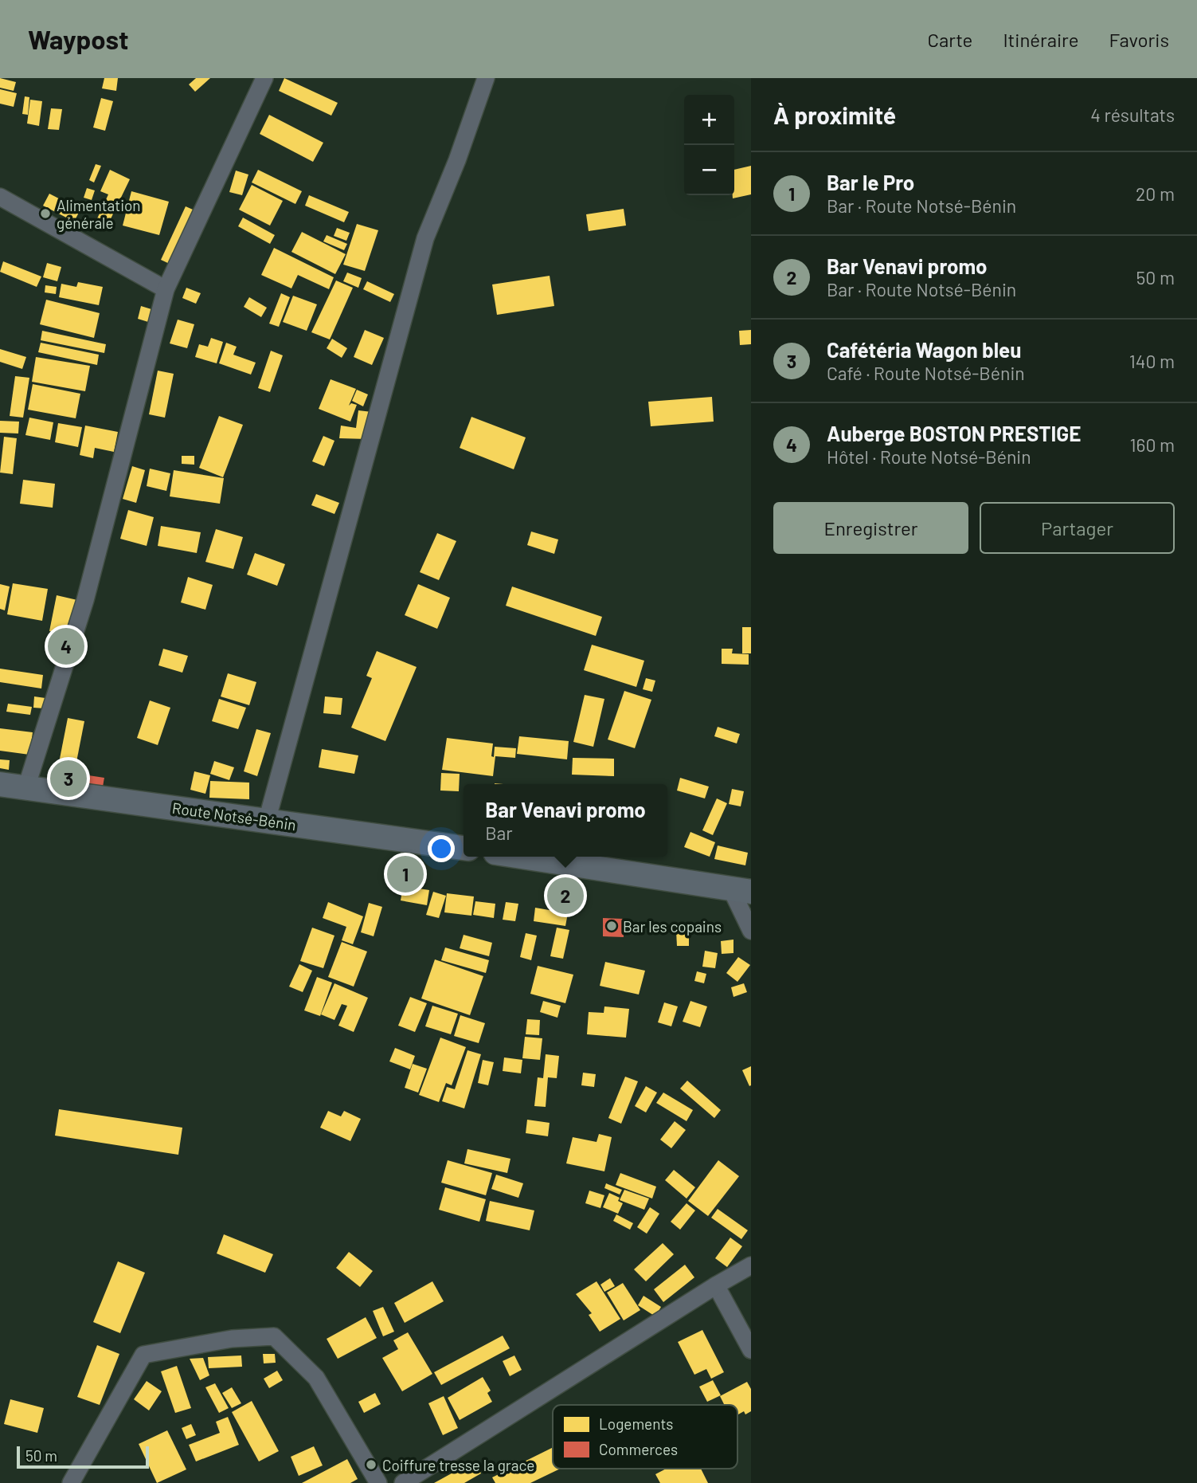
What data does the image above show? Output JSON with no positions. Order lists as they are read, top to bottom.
{
  "streets": {
    "main road": ["Route Notsé-Bénin"]
  },
  "places": ["Alimentation générale", "Bar les copains", "Coiffure tresse la grace"],
  "legend": ["Logements", "Commerces"],
  "scale_bar": "50 m",
  "page": {
    "header": "Waypost",
    "nav": ["Carte", "Itinéraire", "Favoris"],
    "heading": ["À proximité", "4 résultats"],
    "map_buttons": ["+", "−"],
    "list": [
      {
        "mark": "1",
        "name": "Bar le Pro",
        "note": "Bar · Route Notsé-Bénin",
        "value": "20 m"
      },
      {
        "mark": "2",
        "name": "Bar Venavi promo",
        "note": "Bar · Route Notsé-Bénin",
        "value": "50 m"
      },
      {
        "mark": "3",
        "name": "Cafétéria Wagon bleu",
        "note": "Café · Route Notsé-Bénin",
        "value": "140 m"
      },
      {
        "mark": "4",
        "name": "Auberge BOSTON PRESTIGE",
        "note": "Hôtel · Route Notsé-Bénin",
        "value": "160 m"
      }
    ],
    "buttons": ["Enregistrer", "Partager"],
    "pins": [
      "4",
      "3",
      "1",
      "2"
    ],
    "popup": ["Bar Venavi promo", "Bar"],
    "scale": "50 m"
  }
}
